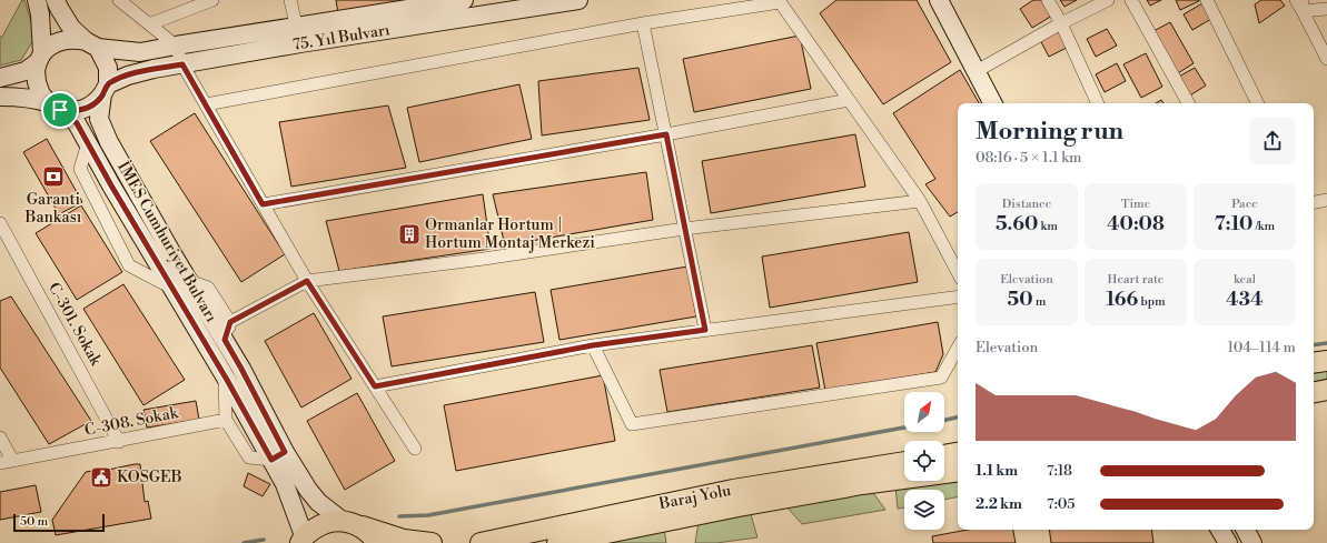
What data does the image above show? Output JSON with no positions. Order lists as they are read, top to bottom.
{
  "streets": {
    "main road": ["Baraj Yolu"],
    "street": [
      "75. Yıl Bulvarı",
      "İMES Cumhuriyet Bulvarı",
      "C-301. Sokak",
      "C-308. Sokak"
    ]
  },
  "crossings": [
    ["75. Yıl Bulvarı", "İMES Cumhuriyet Bulvarı"],
    ["C-301. Sokak", "C-308. Sokak"]
  ],
  "places": {
    "bank": ["Garanti Bankası"],
    "building": ["Ormanlar Hortum | Hortum Montaj Merkezi"],
    "public building": ["KOSGEB"]
  },
  "scale_bar": "50 m",
  "north": "top right",
  "page": {
    "heading": ["Morning run", "08:16 · 5 × 1.1 km"],
    "stats": [
      ["Distance", "5.60 km"],
      ["Time", "40:08"],
      ["Pace", "7:10 /km"],
      ["Elevation", "50 m"],
      ["Heart rate", "166 bpm"],
      ["kcal", "434"]
    ],
    "chart": ["Elevation", "104–114 m"],
    "list": [
      {
        "name": "1.1 km",
        "note": "7:18"
      },
      {
        "name": "2.2 km",
        "note": "7:05"
      }
    ],
    "scale": "50 m"
  }
}
